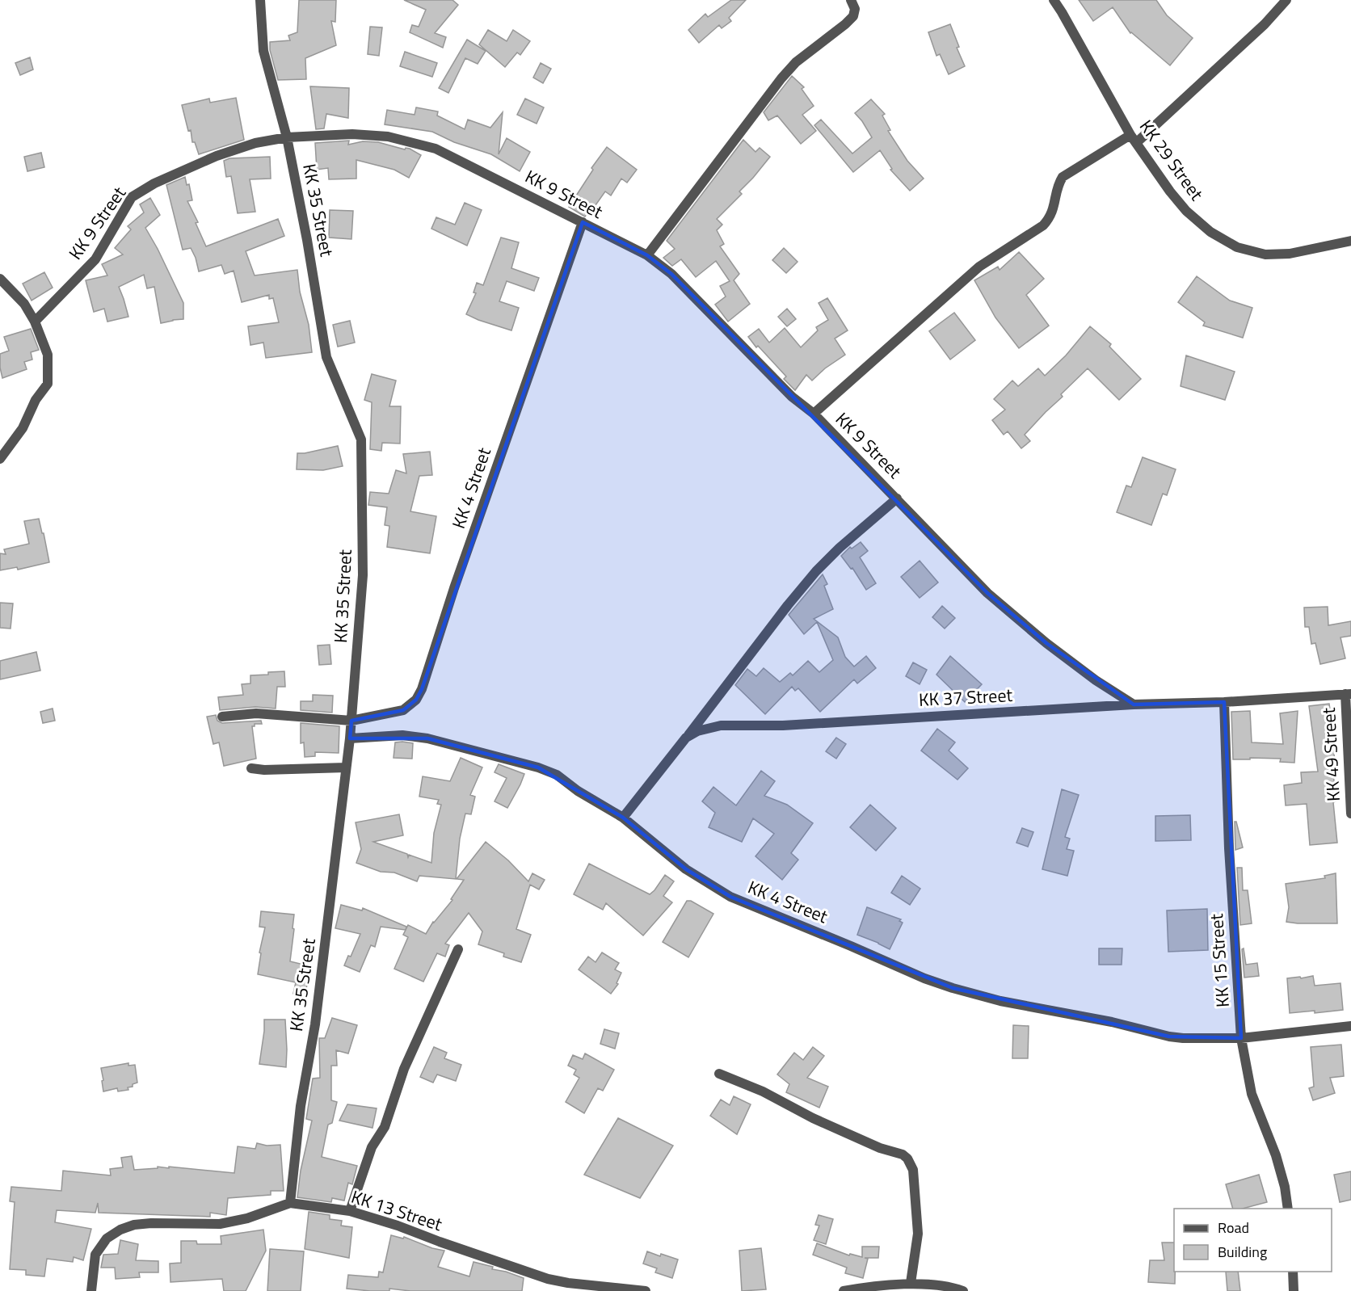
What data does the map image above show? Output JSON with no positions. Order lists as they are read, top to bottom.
{
  "streets": {
    "street": [
      "KK 29 Street",
      "KK 9 Street",
      "KK 35 Street",
      "KK 4 Street",
      "KK 37 Street",
      "KK 49 Street",
      "KK 15 Street",
      "KK 13 Street"
    ]
  },
  "crossings": [
    ["KK 9 Street", "KK 35 Street"],
    ["KK 9 Street", "KK 4 Street"],
    ["KK 9 Street", "KK 37 Street"],
    ["KK 35 Street", "KK 4 Street"],
    ["KK 35 Street", "KK 13 Street"],
    ["KK 4 Street", "KK 37 Street"],
    ["KK 4 Street", "KK 15 Street"],
    ["KK 37 Street", "KK 49 Street"],
    ["KK 37 Street", "KK 15 Street"]
  ],
  "legend": ["Road", "Building"]
}
